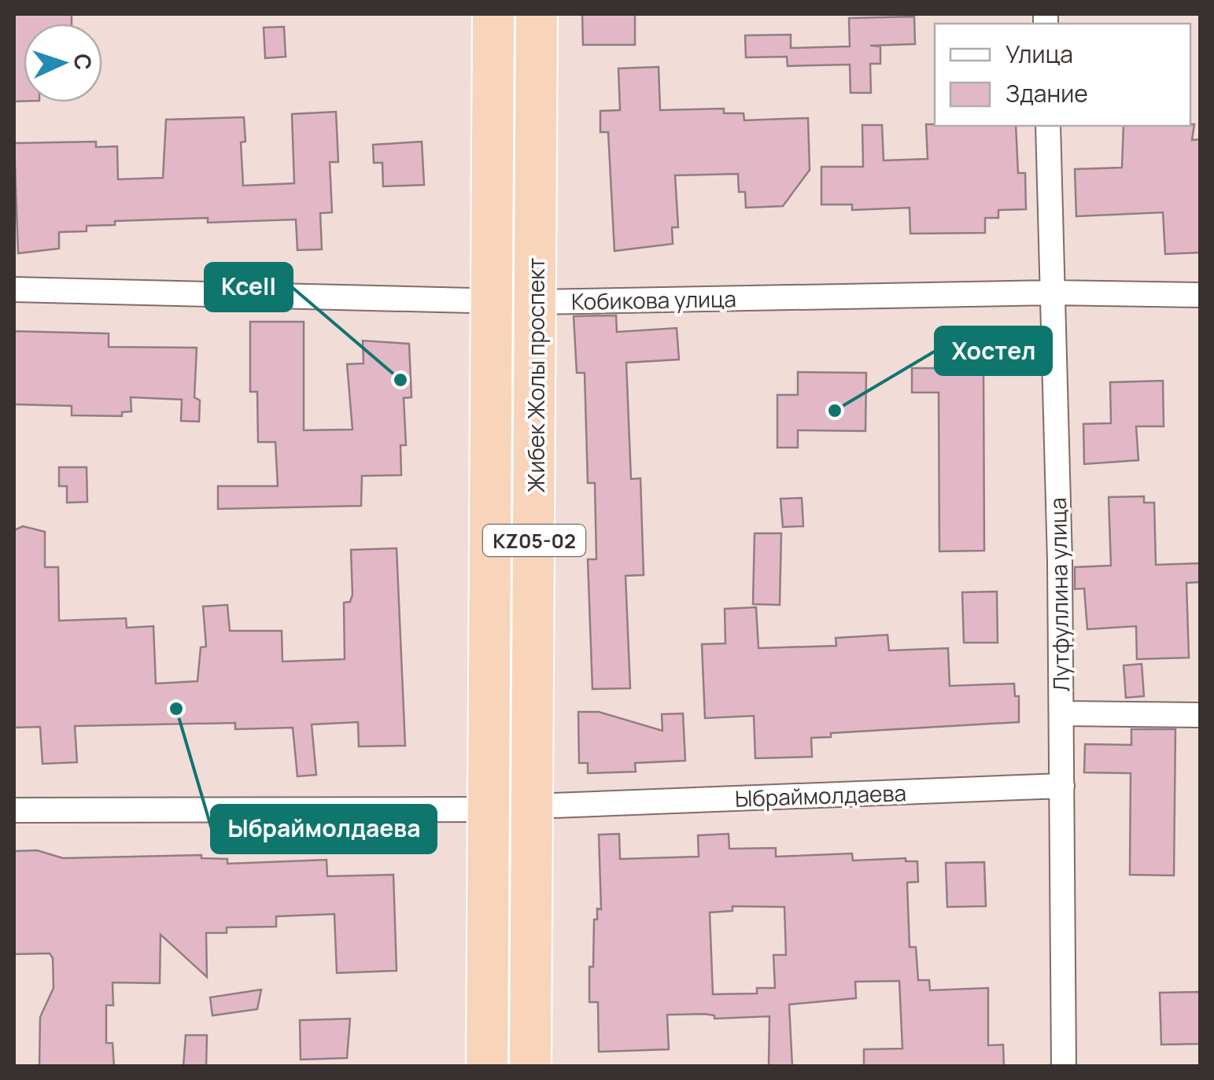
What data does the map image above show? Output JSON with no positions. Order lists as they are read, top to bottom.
{
  "streets": {
    "highway": ["Жибек Жолы проспект", "KZ05-02"],
    "street": ["Кобикова улица", "Лутфуллина улица", "Ыбраймолдаева"]
  },
  "crossings": [
    ["Кобикова улица", "Жибек Жолы проспект"],
    ["Кобикова улица", "Лутфуллина улица"],
    ["Жибек Жолы проспект", "Ыбраймолдаева"],
    ["Лутфуллина улица", "Ыбраймолдаева"]
  ],
  "places": ["Kcell", "Хостел", "Ыбраймолдаева"],
  "legend": ["Улица", "Здание"],
  "north": "right"
}
